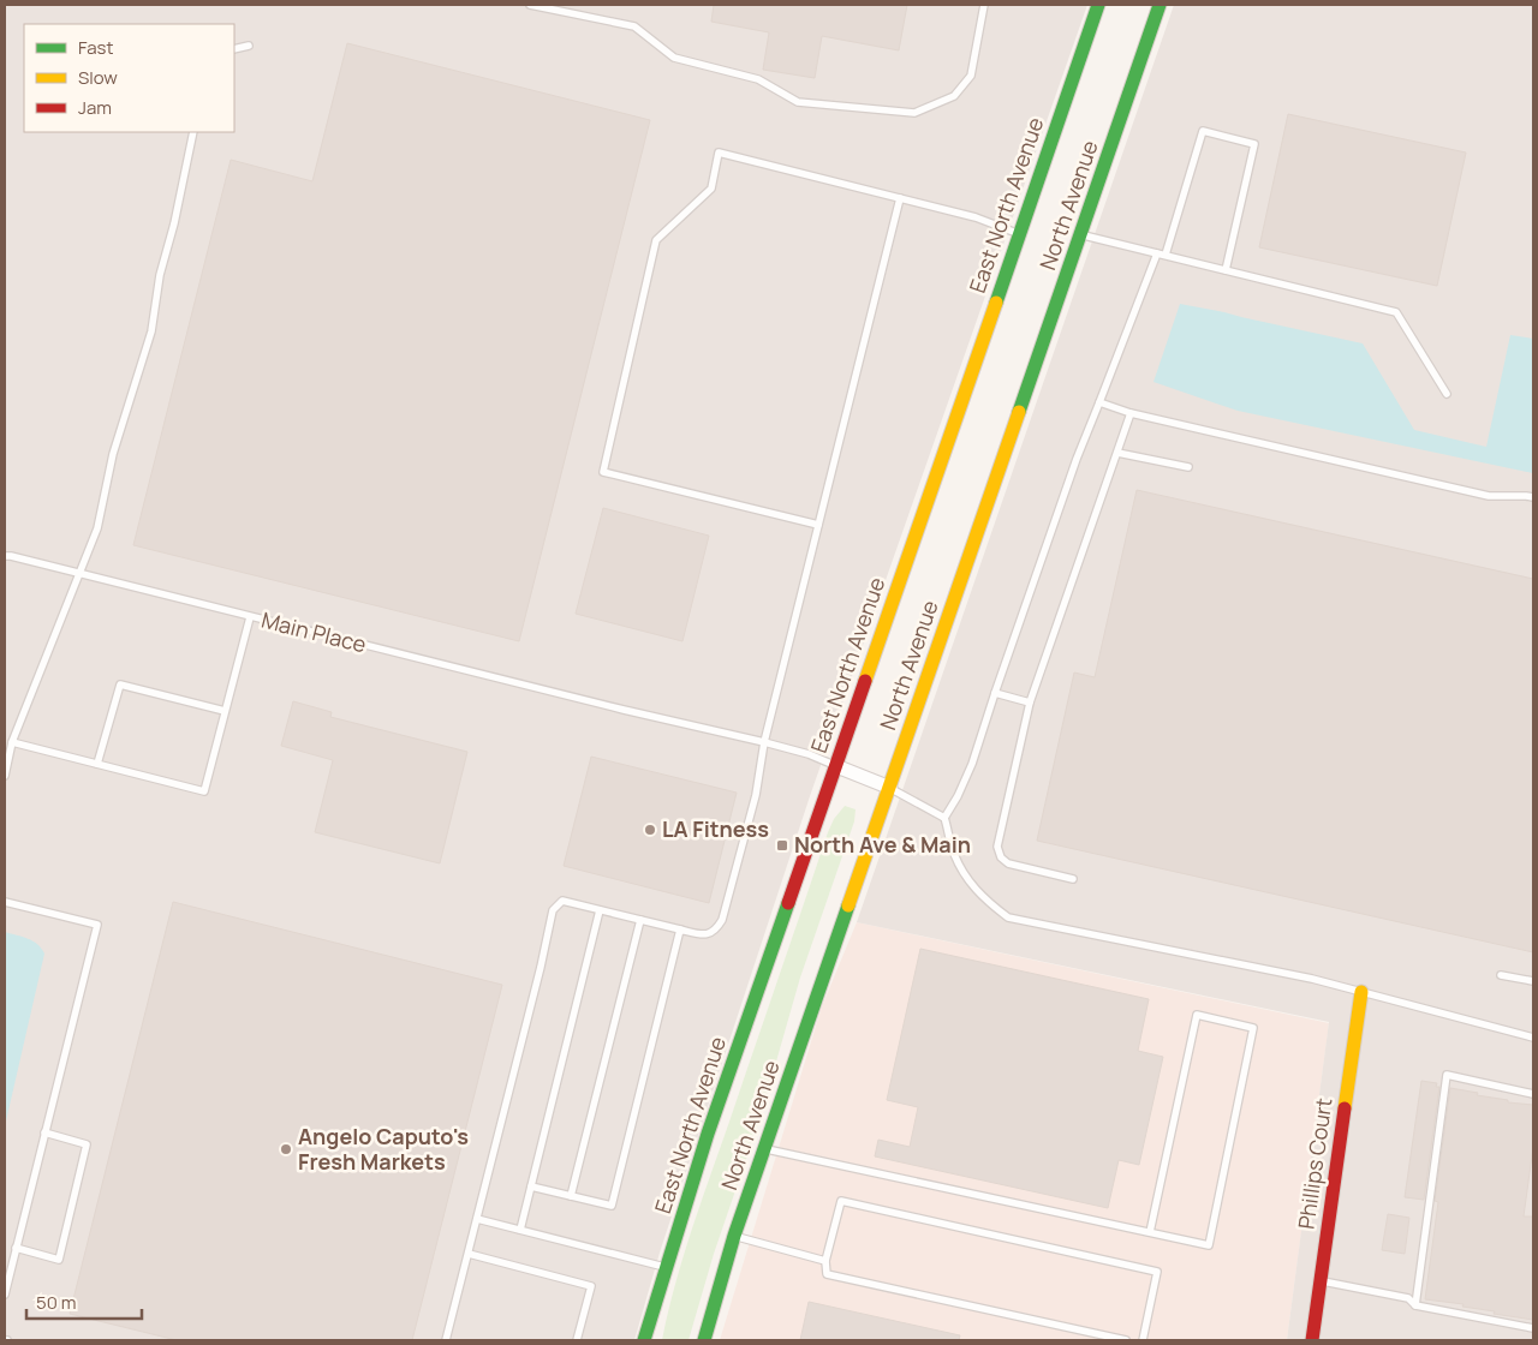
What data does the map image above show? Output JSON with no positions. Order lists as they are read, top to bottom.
{
  "streets": {
    "main road": ["East North Avenue", "North Avenue", "Phillips Court"],
    "lane": ["Main Place"]
  },
  "crossings": [
    ["East North Avenue", "Main Place"]
  ],
  "places": {
    "other": ["LA Fitness", "Angelo Caputo's Fresh Markets"],
    "transit": ["North Ave & Main"]
  },
  "legend": ["Fast", "Slow", "Jam"],
  "scale_bar": "50 m"
}
